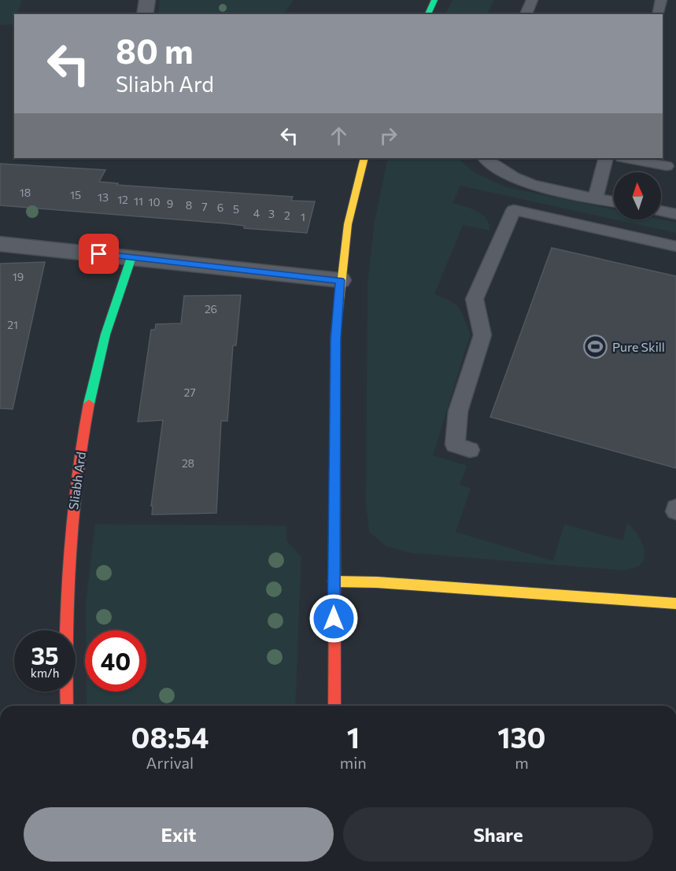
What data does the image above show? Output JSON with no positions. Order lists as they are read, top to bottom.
{
  "streets": {
    "street": ["Sliabh Ard"]
  },
  "places": {
    "sports": ["Pure Skill"]
  },
  "house_numbers": [
    "18",
    "15",
    "13",
    "12",
    "11",
    "10",
    "9",
    "8",
    "7",
    "6",
    "5",
    "4",
    "3",
    "2",
    "1",
    "19",
    "26",
    "21",
    "27",
    "28"
  ],
  "north": "top",
  "page": {
    "turn": ["80 m", "Sliabh Ard"],
    "speed": "35 km/h",
    "limit": "40",
    "eta": [
      "08:54",
      "Arrival",
      "1",
      "min",
      "130",
      "m"
    ],
    "buttons": ["Exit", "Share"]
  }
}
